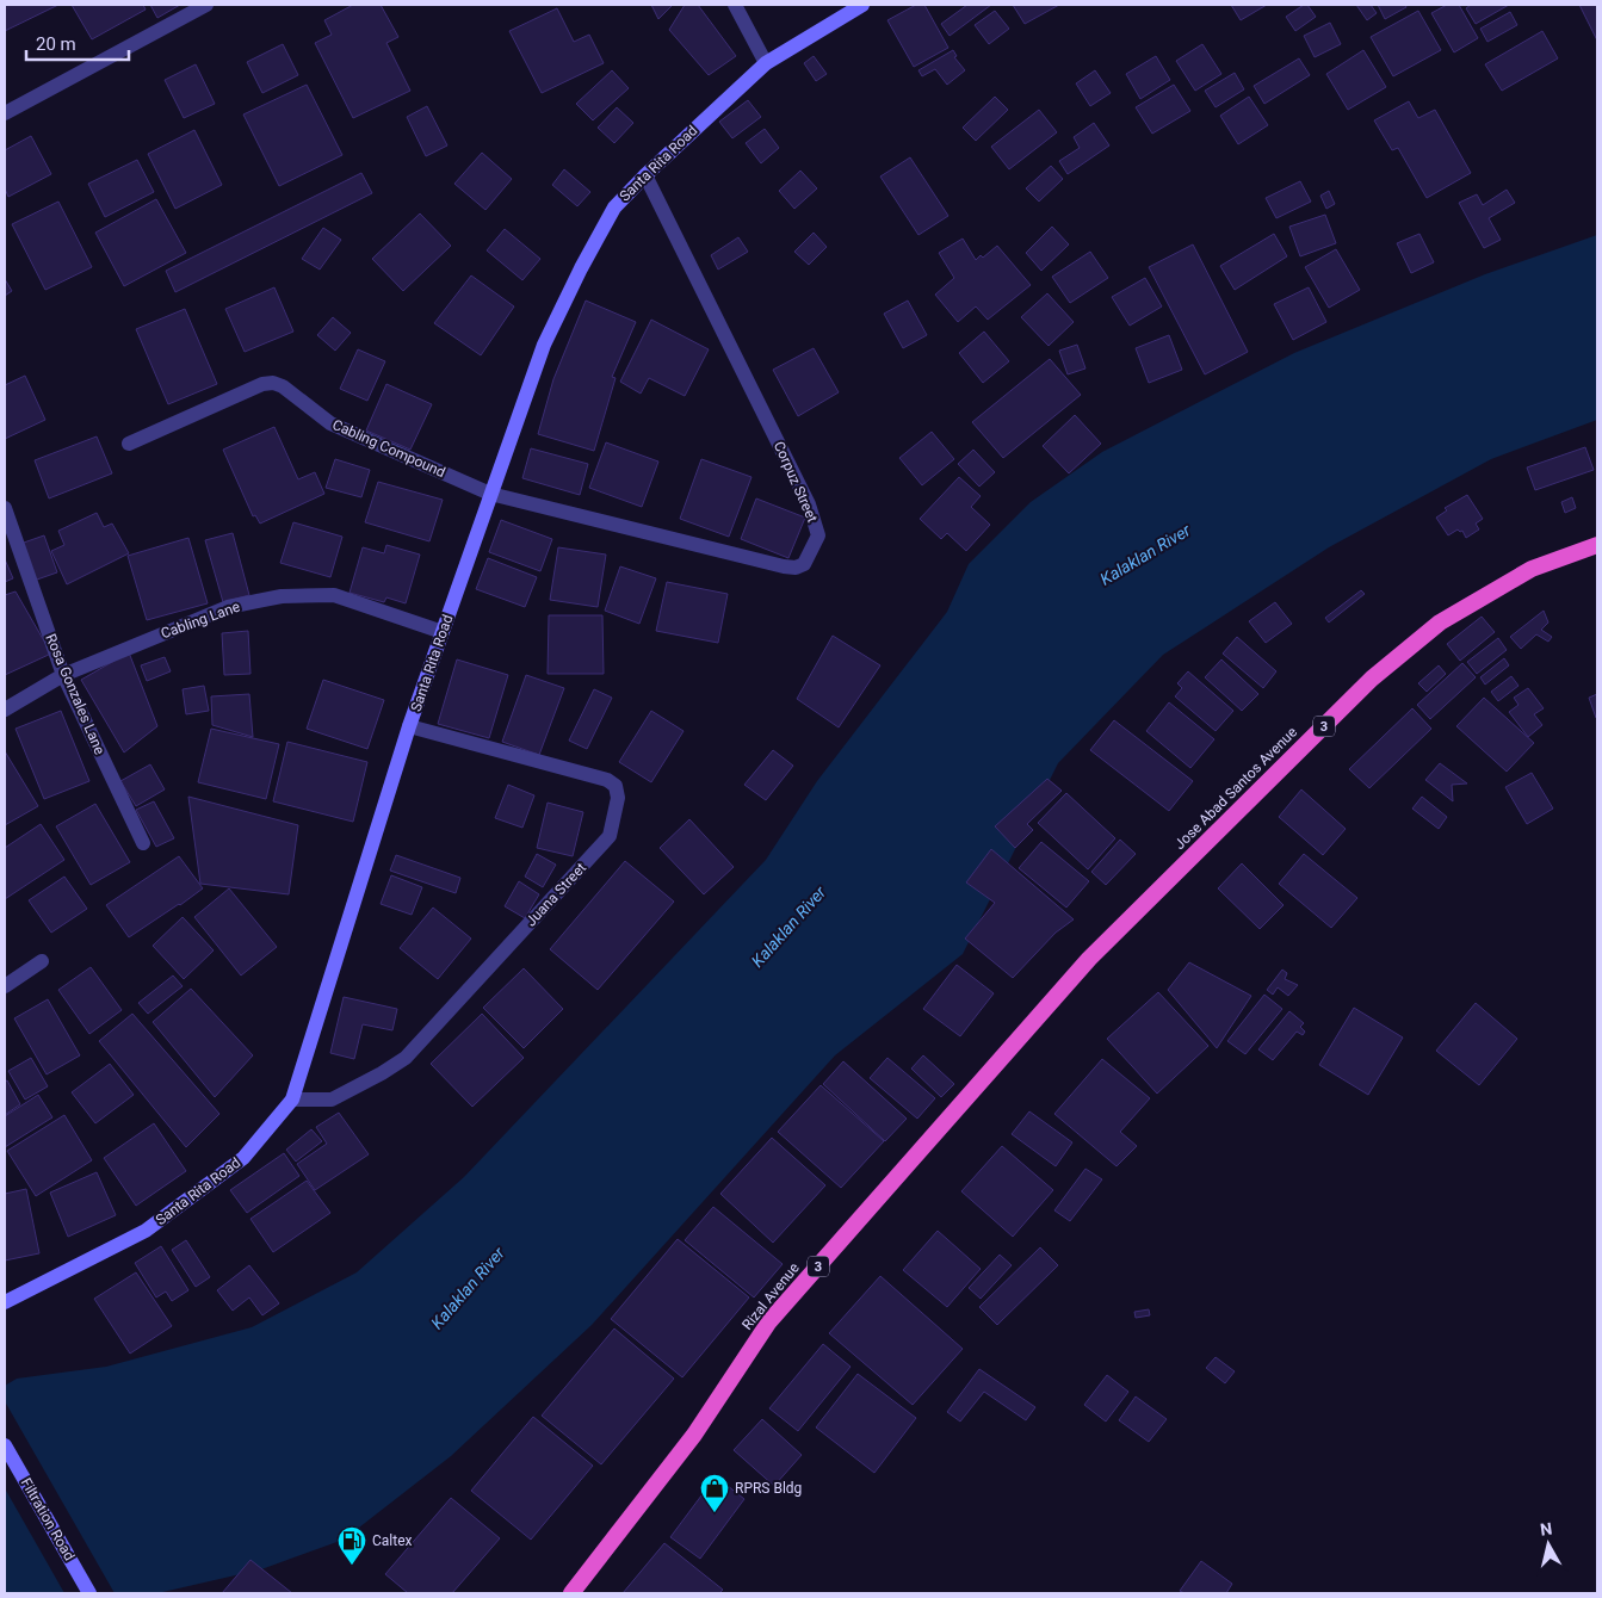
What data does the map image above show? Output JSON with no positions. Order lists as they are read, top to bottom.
{
  "streets": {
    "highway": ["3", "Jose Abad Santos Avenue", "Rizal Avenue"],
    "main road": ["Santa Rita Road", "Filtration Road"],
    "street": [
      "Cabling Compound",
      "Corpuz Street",
      "Cabling Lane",
      "Rosa Gonzales Lane",
      "Juana Street"
    ]
  },
  "crossings": [
    ["Santa Rita Road", "Cabling Compound"],
    ["Santa Rita Road", "Corpuz Street"],
    ["Santa Rita Road", "Cabling Lane"],
    ["Santa Rita Road", "Juana Street"],
    ["Cabling Compound", "Corpuz Street"],
    ["Cabling Lane", "Rosa Gonzales Lane"],
    ["Jose Abad Santos Avenue", "Rizal Avenue"]
  ],
  "water": ["Kalaklan River"],
  "places": {
    "shop": ["RPRS Bldg"],
    "fuel station": ["Caltex"]
  },
  "scale_bar": "20 m",
  "north": "top"
}
